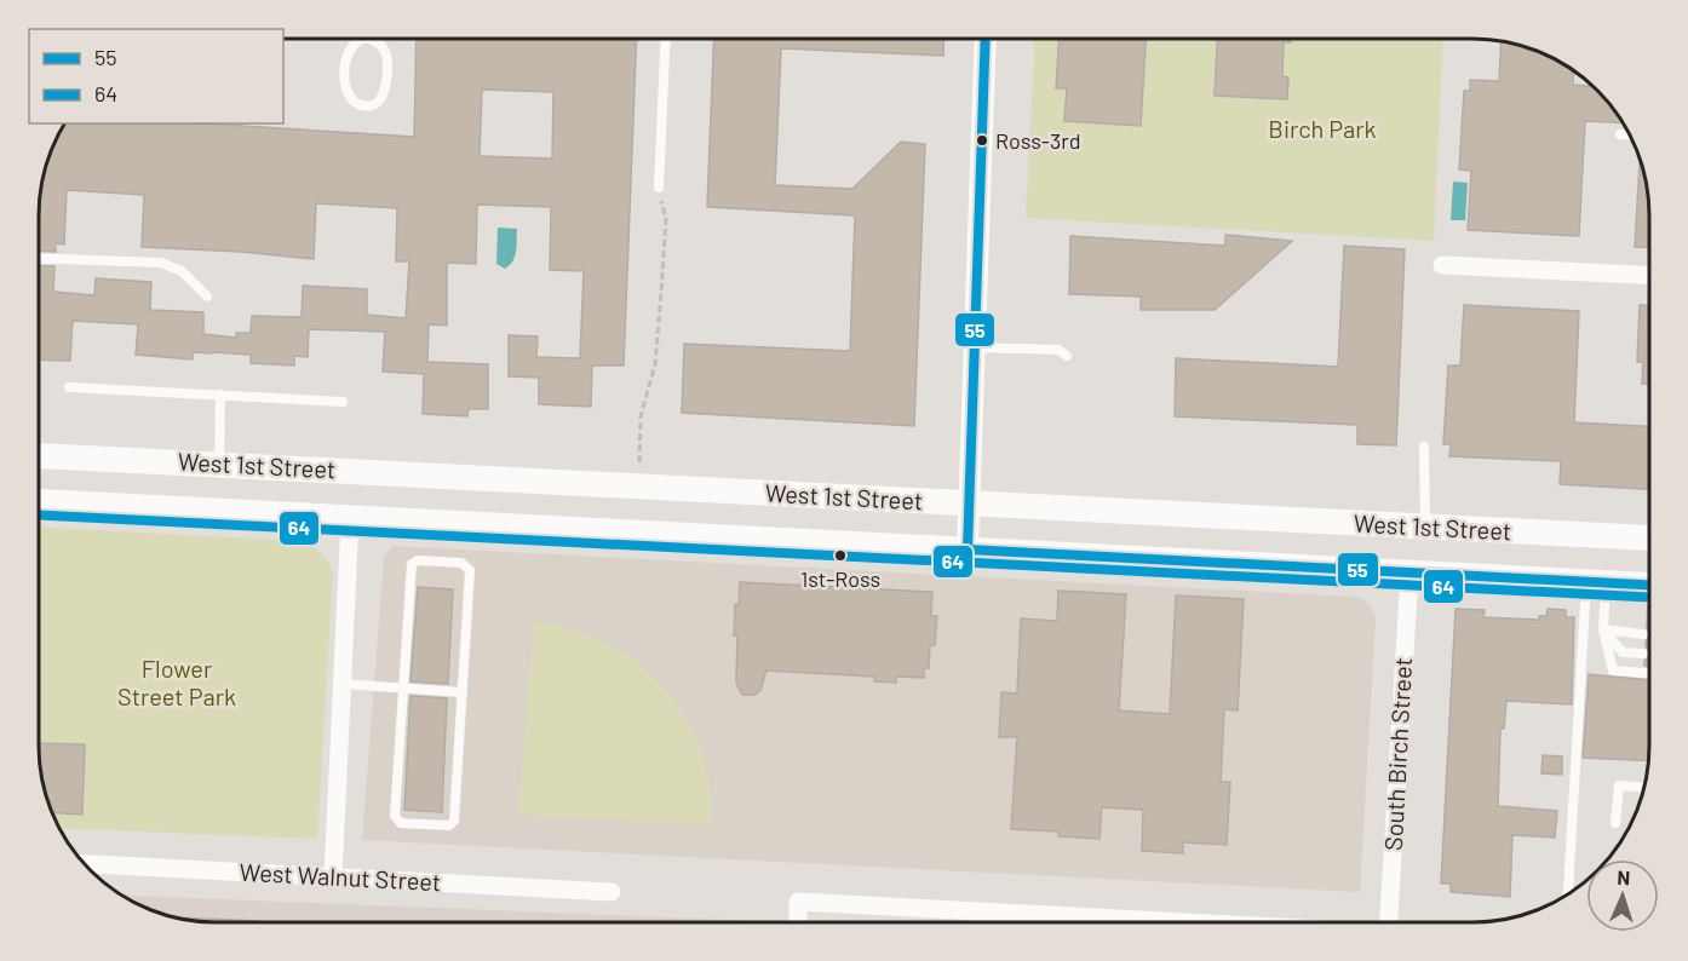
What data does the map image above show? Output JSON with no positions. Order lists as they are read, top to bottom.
{
  "streets": {
    "main road": ["West 1st Street"],
    "street": ["South Birch Street", "West Walnut Street"]
  },
  "crossings": [
    ["West 1st Street", "South Birch Street"]
  ],
  "parks": ["Birch Park", "Flower Street Park"],
  "places": ["Ross-3rd", "1st-Ross"],
  "lines": ["transit line 55", "transit line 64"],
  "legend": ["55", "64"],
  "north": "top"
}
